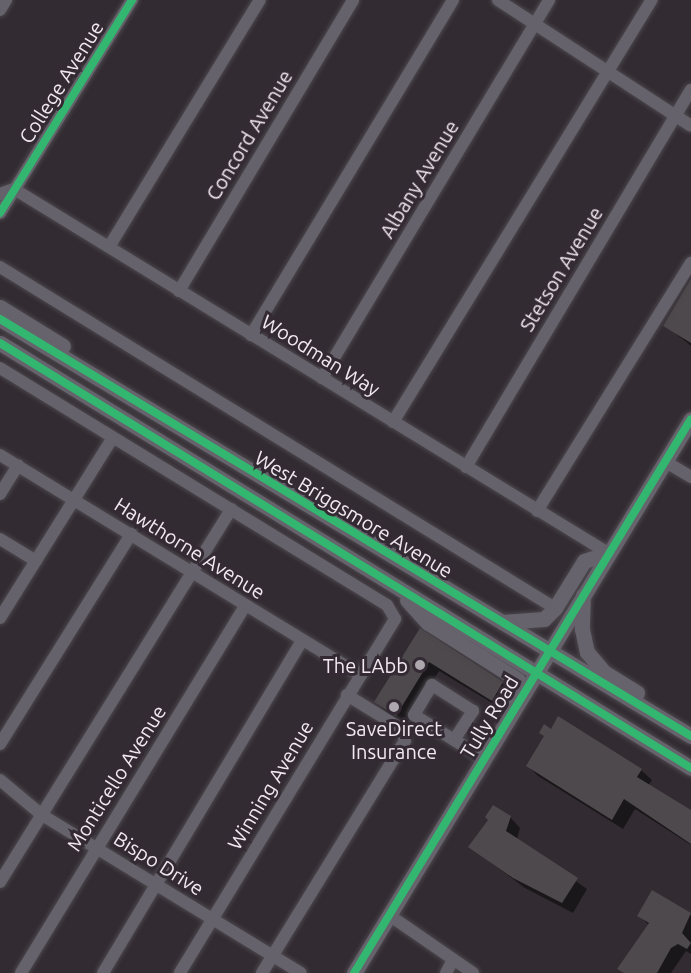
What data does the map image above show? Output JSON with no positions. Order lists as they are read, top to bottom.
{
  "streets": {
    "main road": ["West Briggsmore Avenue", "Tully Road"],
    "street": [
      "College Avenue",
      "Concord Avenue",
      "Albany Avenue",
      "Stetson Avenue",
      "Woodman Way",
      "Hawthorne Avenue",
      "Monticello Avenue",
      "Winning Avenue",
      "Bispo Drive"
    ]
  },
  "crossings": [
    ["College Avenue", "Woodman Way"],
    ["Concord Avenue", "Woodman Way"],
    ["Albany Avenue", "Woodman Way"],
    ["Stetson Avenue", "Woodman Way"],
    ["Woodman Way", "Tully Road"],
    ["West Briggsmore Avenue", "Tully Road"],
    ["Hawthorne Avenue", "Monticello Avenue"],
    ["Hawthorne Avenue", "Winning Avenue"],
    ["Monticello Avenue", "Bispo Drive"],
    ["Winning Avenue", "Bispo Drive"]
  ],
  "places": ["The LAbb", "SaveDirect Insurance"]
}
